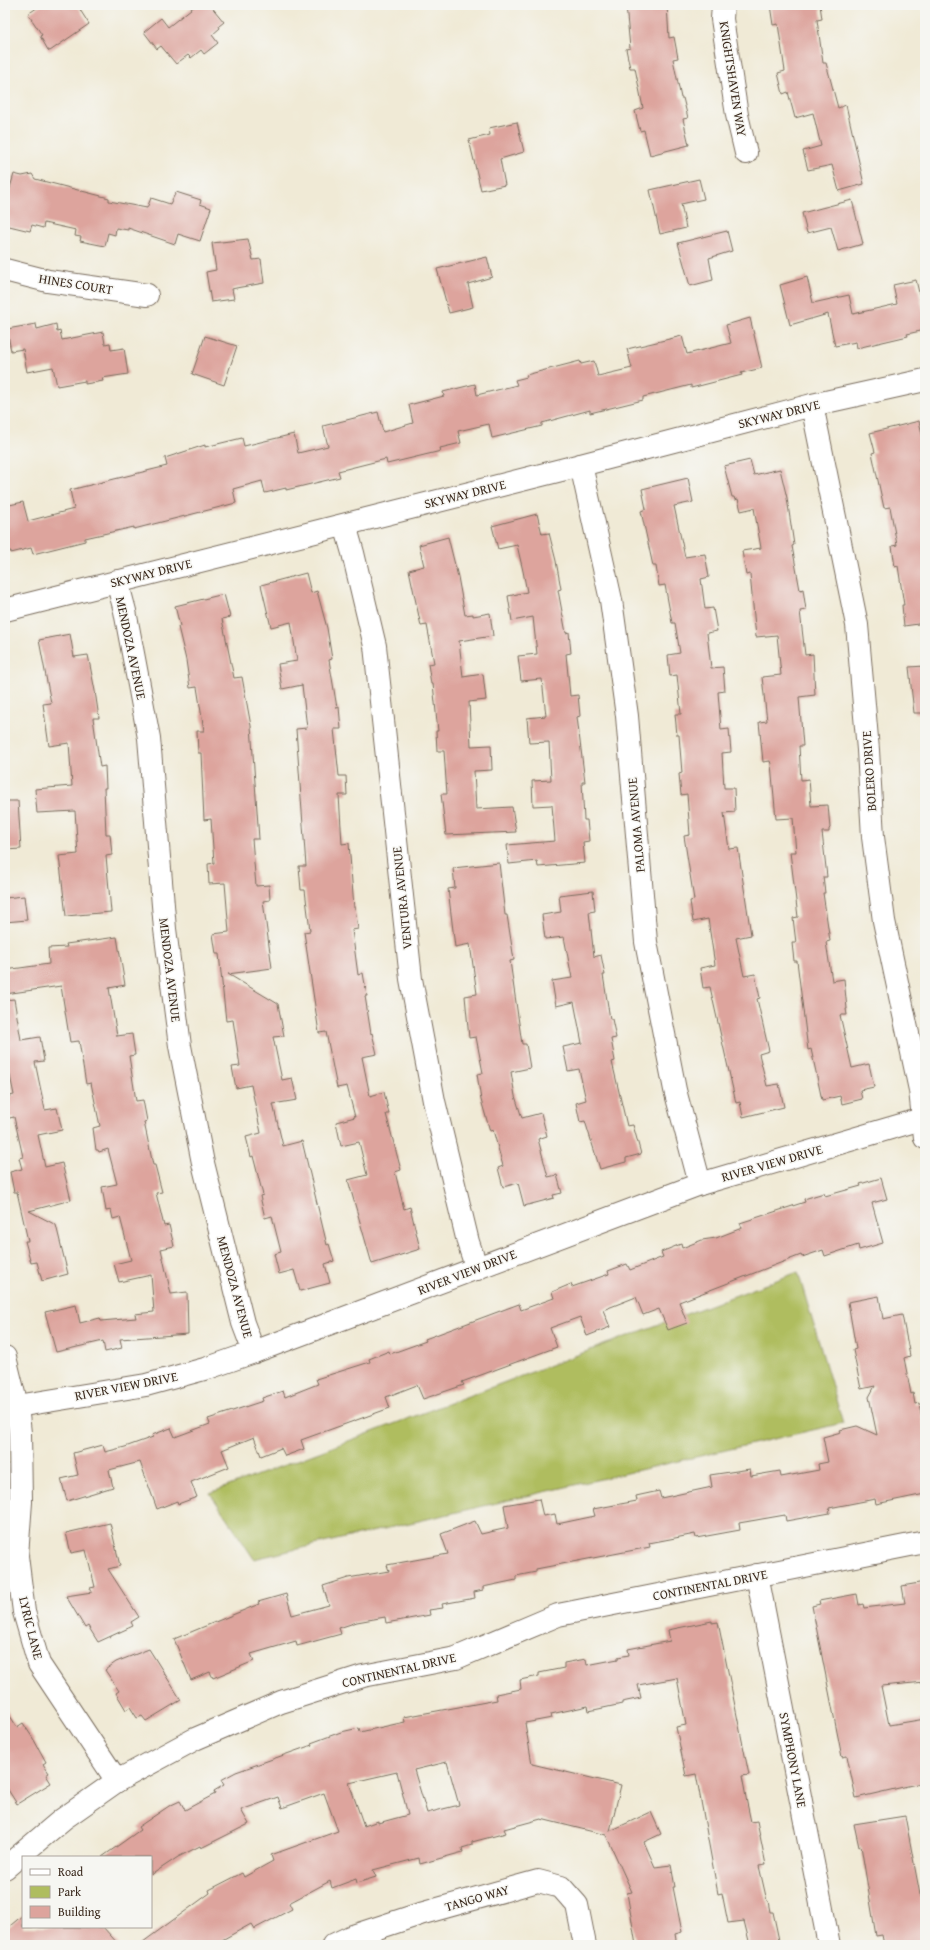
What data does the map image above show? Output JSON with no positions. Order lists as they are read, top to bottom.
{
  "streets": {
    "street": [
      "KNIGHTSHAVEN WAY",
      "HINES COURT",
      "SKYWAY DRIVE",
      "MENDOZA AVENUE",
      "BOLERO DRIVE",
      "PALOMA AVENUE",
      "VENTURA AVENUE",
      "RIVER VIEW DRIVE",
      "CONTINENTAL DRIVE",
      "LYRIC LANE",
      "SYMPHONY LANE",
      "TANGO WAY"
    ]
  },
  "crossings": [
    ["SKYWAY DRIVE", "MENDOZA AVENUE"],
    ["SKYWAY DRIVE", "BOLERO DRIVE"],
    ["SKYWAY DRIVE", "PALOMA AVENUE"],
    ["SKYWAY DRIVE", "VENTURA AVENUE"],
    ["MENDOZA AVENUE", "RIVER VIEW DRIVE"],
    ["BOLERO DRIVE", "RIVER VIEW DRIVE"],
    ["PALOMA AVENUE", "RIVER VIEW DRIVE"],
    ["VENTURA AVENUE", "RIVER VIEW DRIVE"],
    ["RIVER VIEW DRIVE", "LYRIC LANE"],
    ["CONTINENTAL DRIVE", "LYRIC LANE"],
    ["CONTINENTAL DRIVE", "SYMPHONY LANE"]
  ],
  "legend": ["Road", "Park", "Building"]
}
